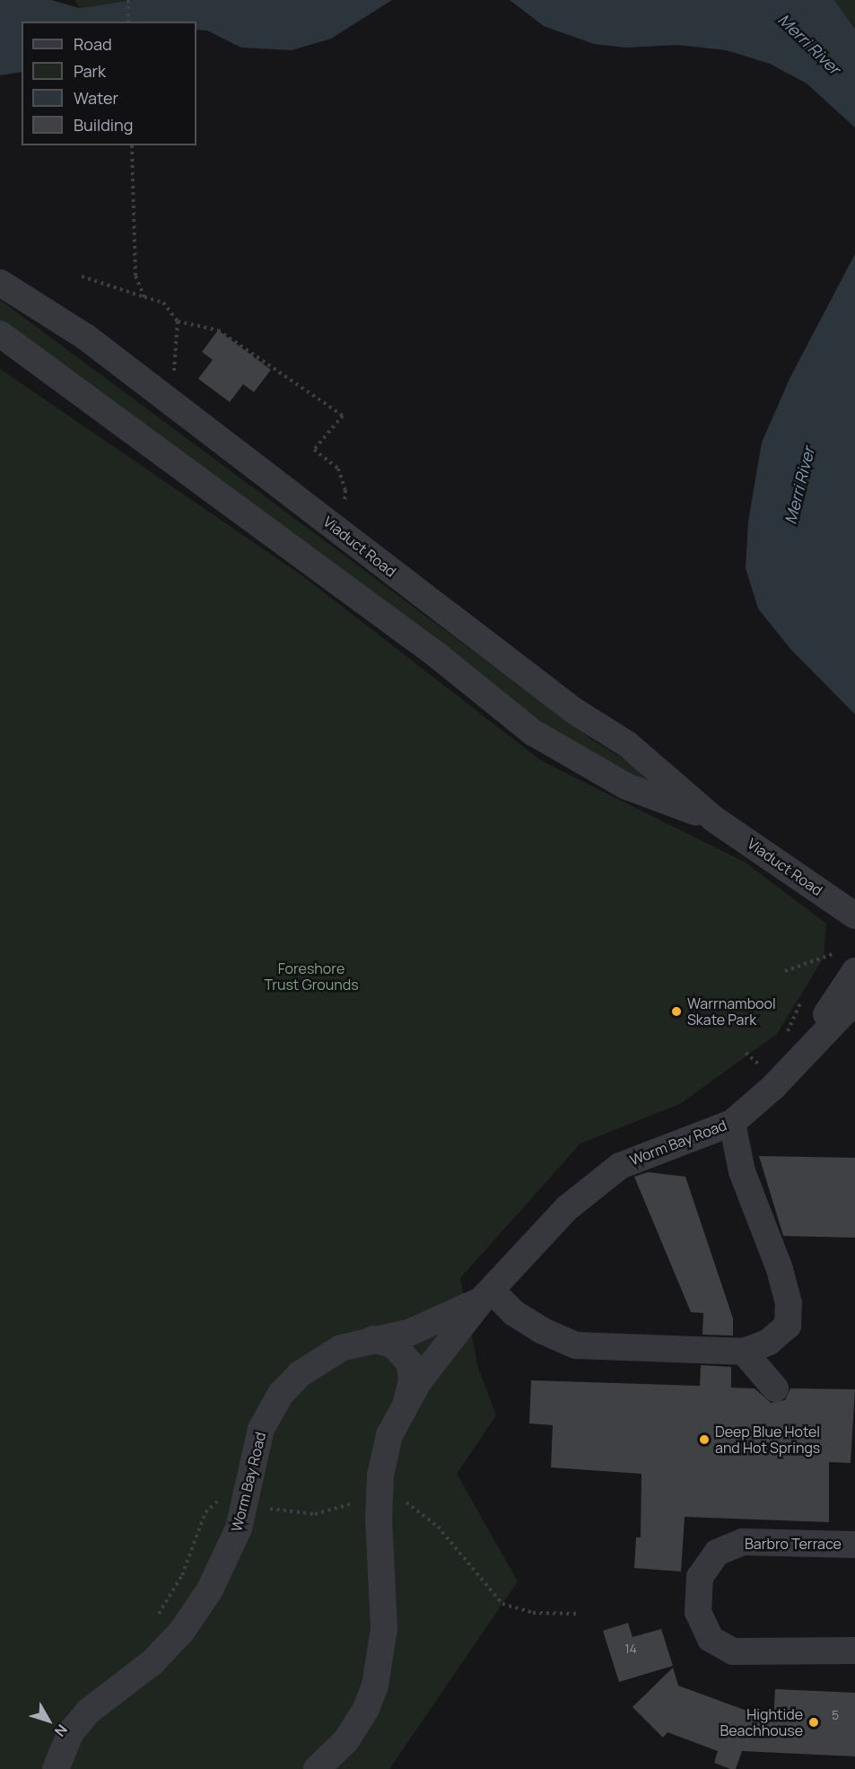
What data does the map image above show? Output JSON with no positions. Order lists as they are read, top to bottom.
{
  "streets": {
    "street": ["Viaduct Road", "Worm Bay Road", "Barbro Terrace"]
  },
  "water": ["Merri River"],
  "parks": ["Foreshore Trust Grounds"],
  "places": ["Warrnambool Skate Park", "Deep Blue Hotel and Hot Springs", "Hightide Beachhouse"],
  "house_numbers": ["14", "5"],
  "legend": [
    "Road",
    "Park",
    "Water",
    "Building"
  ],
  "north": "bottom right"
}
